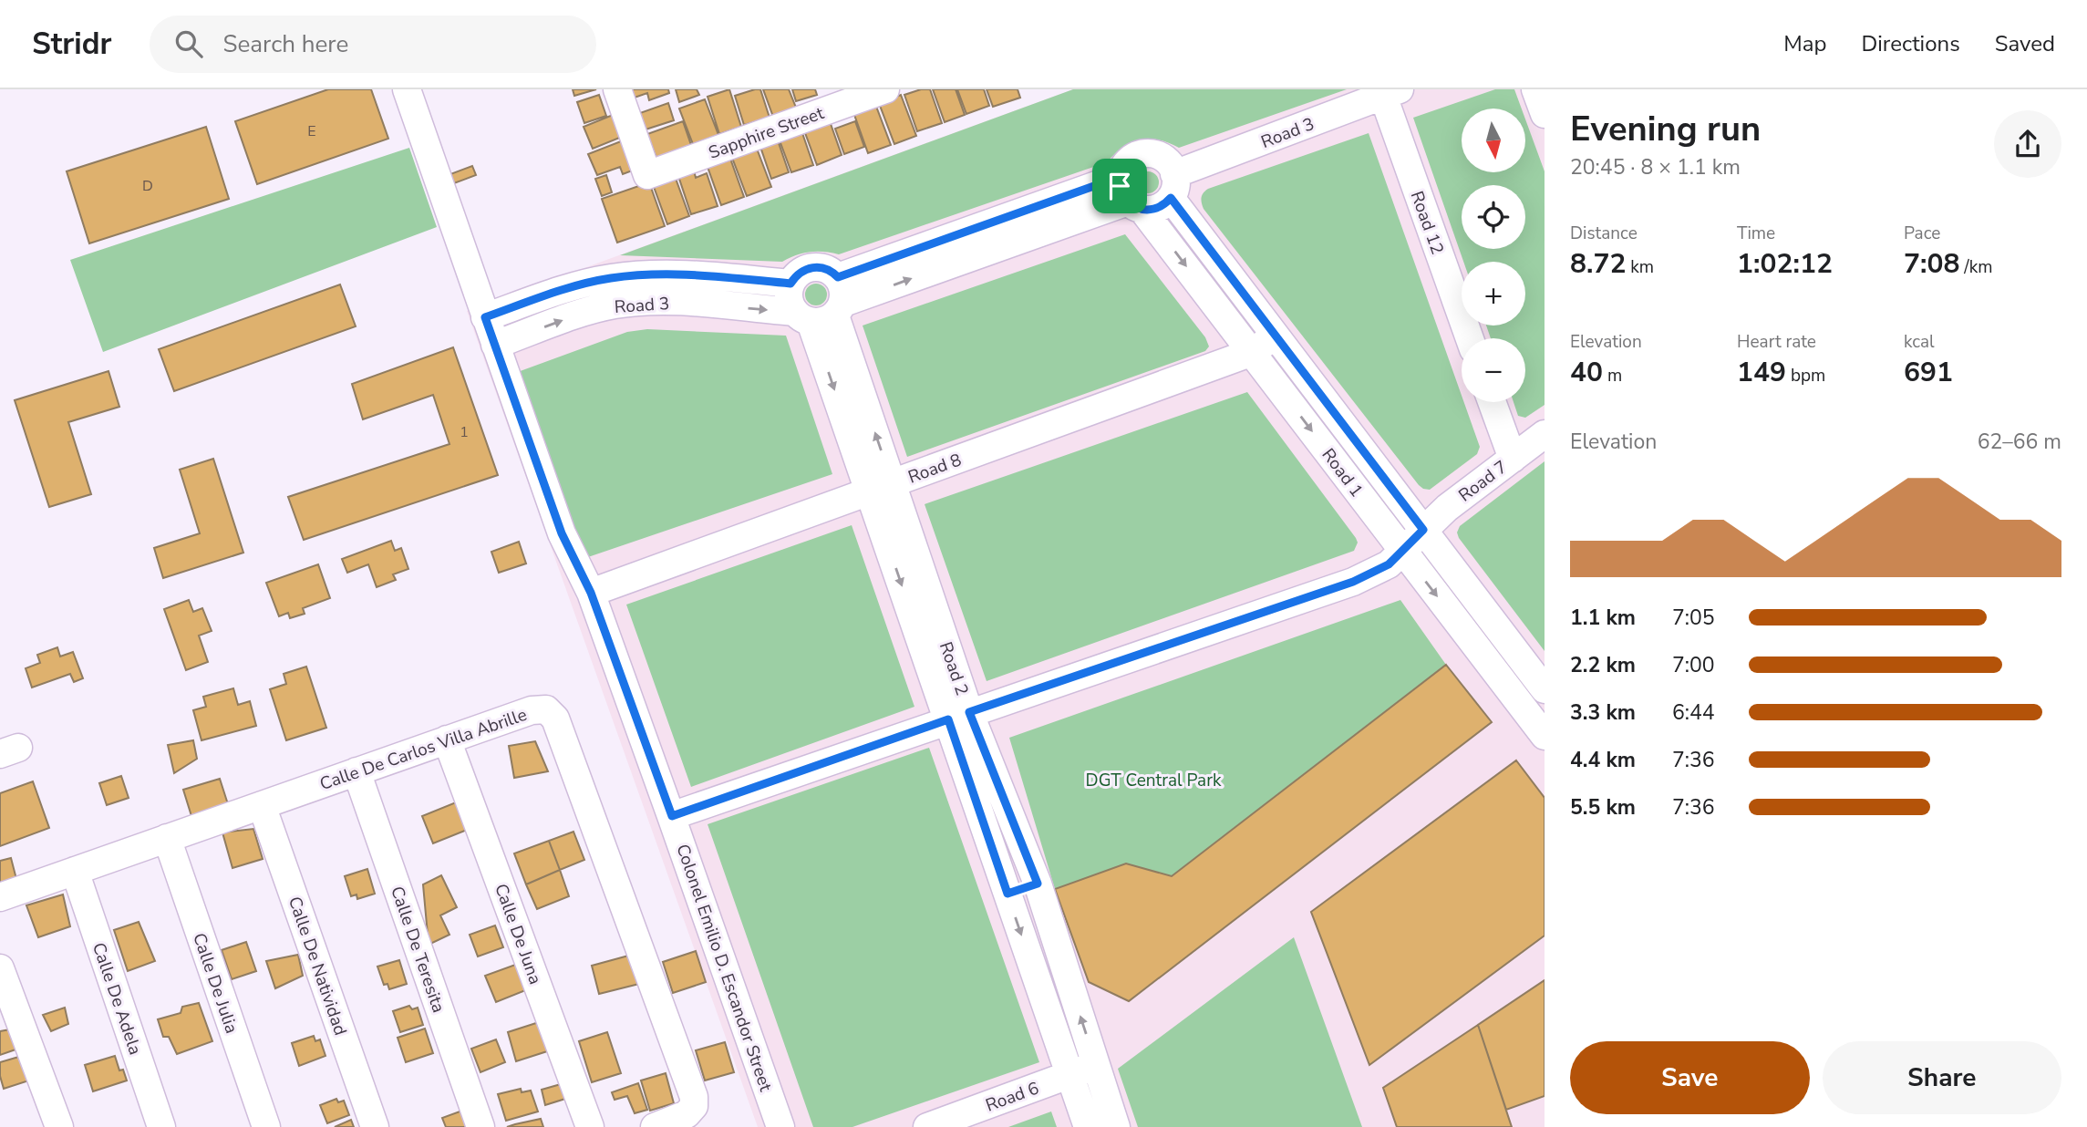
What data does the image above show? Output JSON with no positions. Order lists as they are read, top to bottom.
{
  "streets": {
    "street": [
      "Sapphire Street",
      "Road 3",
      "Road 12",
      "Road 8",
      "Road 1",
      "Road 7",
      "Road 2",
      "Calle De Carlos Villa Abrille",
      "Calle De Juna",
      "Calle De Teresita",
      "Calle De Natividad",
      "Colonel Emilio D. Escandor Street",
      "Calle De Julia",
      "Calle De Adela",
      "Road 6"
    ]
  },
  "crossings": [
    ["Road 3", "Road 12"],
    ["Road 3", "Road 1"],
    ["Road 3", "Road 2"],
    ["Road 3", "Colonel Emilio D. Escandor Street"],
    ["Road 8", "Road 1"],
    ["Road 8", "Road 2"],
    ["Road 8", "Colonel Emilio D. Escandor Street"],
    ["Road 1", "Road 7"],
    ["Road 7", "Road 2"],
    ["Road 7", "Colonel Emilio D. Escandor Street"],
    ["Road 2", "Road 6"],
    ["Calle De Carlos Villa Abrille", "Calle De Juna"],
    ["Calle De Carlos Villa Abrille", "Calle De Teresita"],
    ["Calle De Carlos Villa Abrille", "Calle De Natividad"],
    ["Calle De Carlos Villa Abrille", "Calle De Julia"],
    ["Calle De Carlos Villa Abrille", "Calle De Adela"]
  ],
  "parks": ["DGT Central Park"],
  "house_numbers": ["E", "D", "1"],
  "north": "bottom",
  "page": {
    "header": "Stridr",
    "search": "Search here",
    "nav": ["Map", "Directions", "Saved"],
    "heading": ["Evening run", "20:45 · 8 × 1.1 km"],
    "map_buttons": ["+", "−"],
    "stats": [
      ["Distance", "8.72 km"],
      ["Time", "1:02:12"],
      ["Pace", "7:08 /km"],
      ["Elevation", "40 m"],
      ["Heart rate", "149 bpm"],
      ["kcal", "691"]
    ],
    "chart": ["Elevation", "62–66 m"],
    "list": [
      {
        "name": "1.1 km",
        "note": "7:05"
      },
      {
        "name": "2.2 km",
        "note": "7:00"
      },
      {
        "name": "3.3 km",
        "note": "6:44"
      },
      {
        "name": "4.4 km",
        "note": "7:36"
      },
      {
        "name": "5.5 km",
        "note": "7:36"
      }
    ],
    "buttons": ["Save", "Share"]
  }
}
